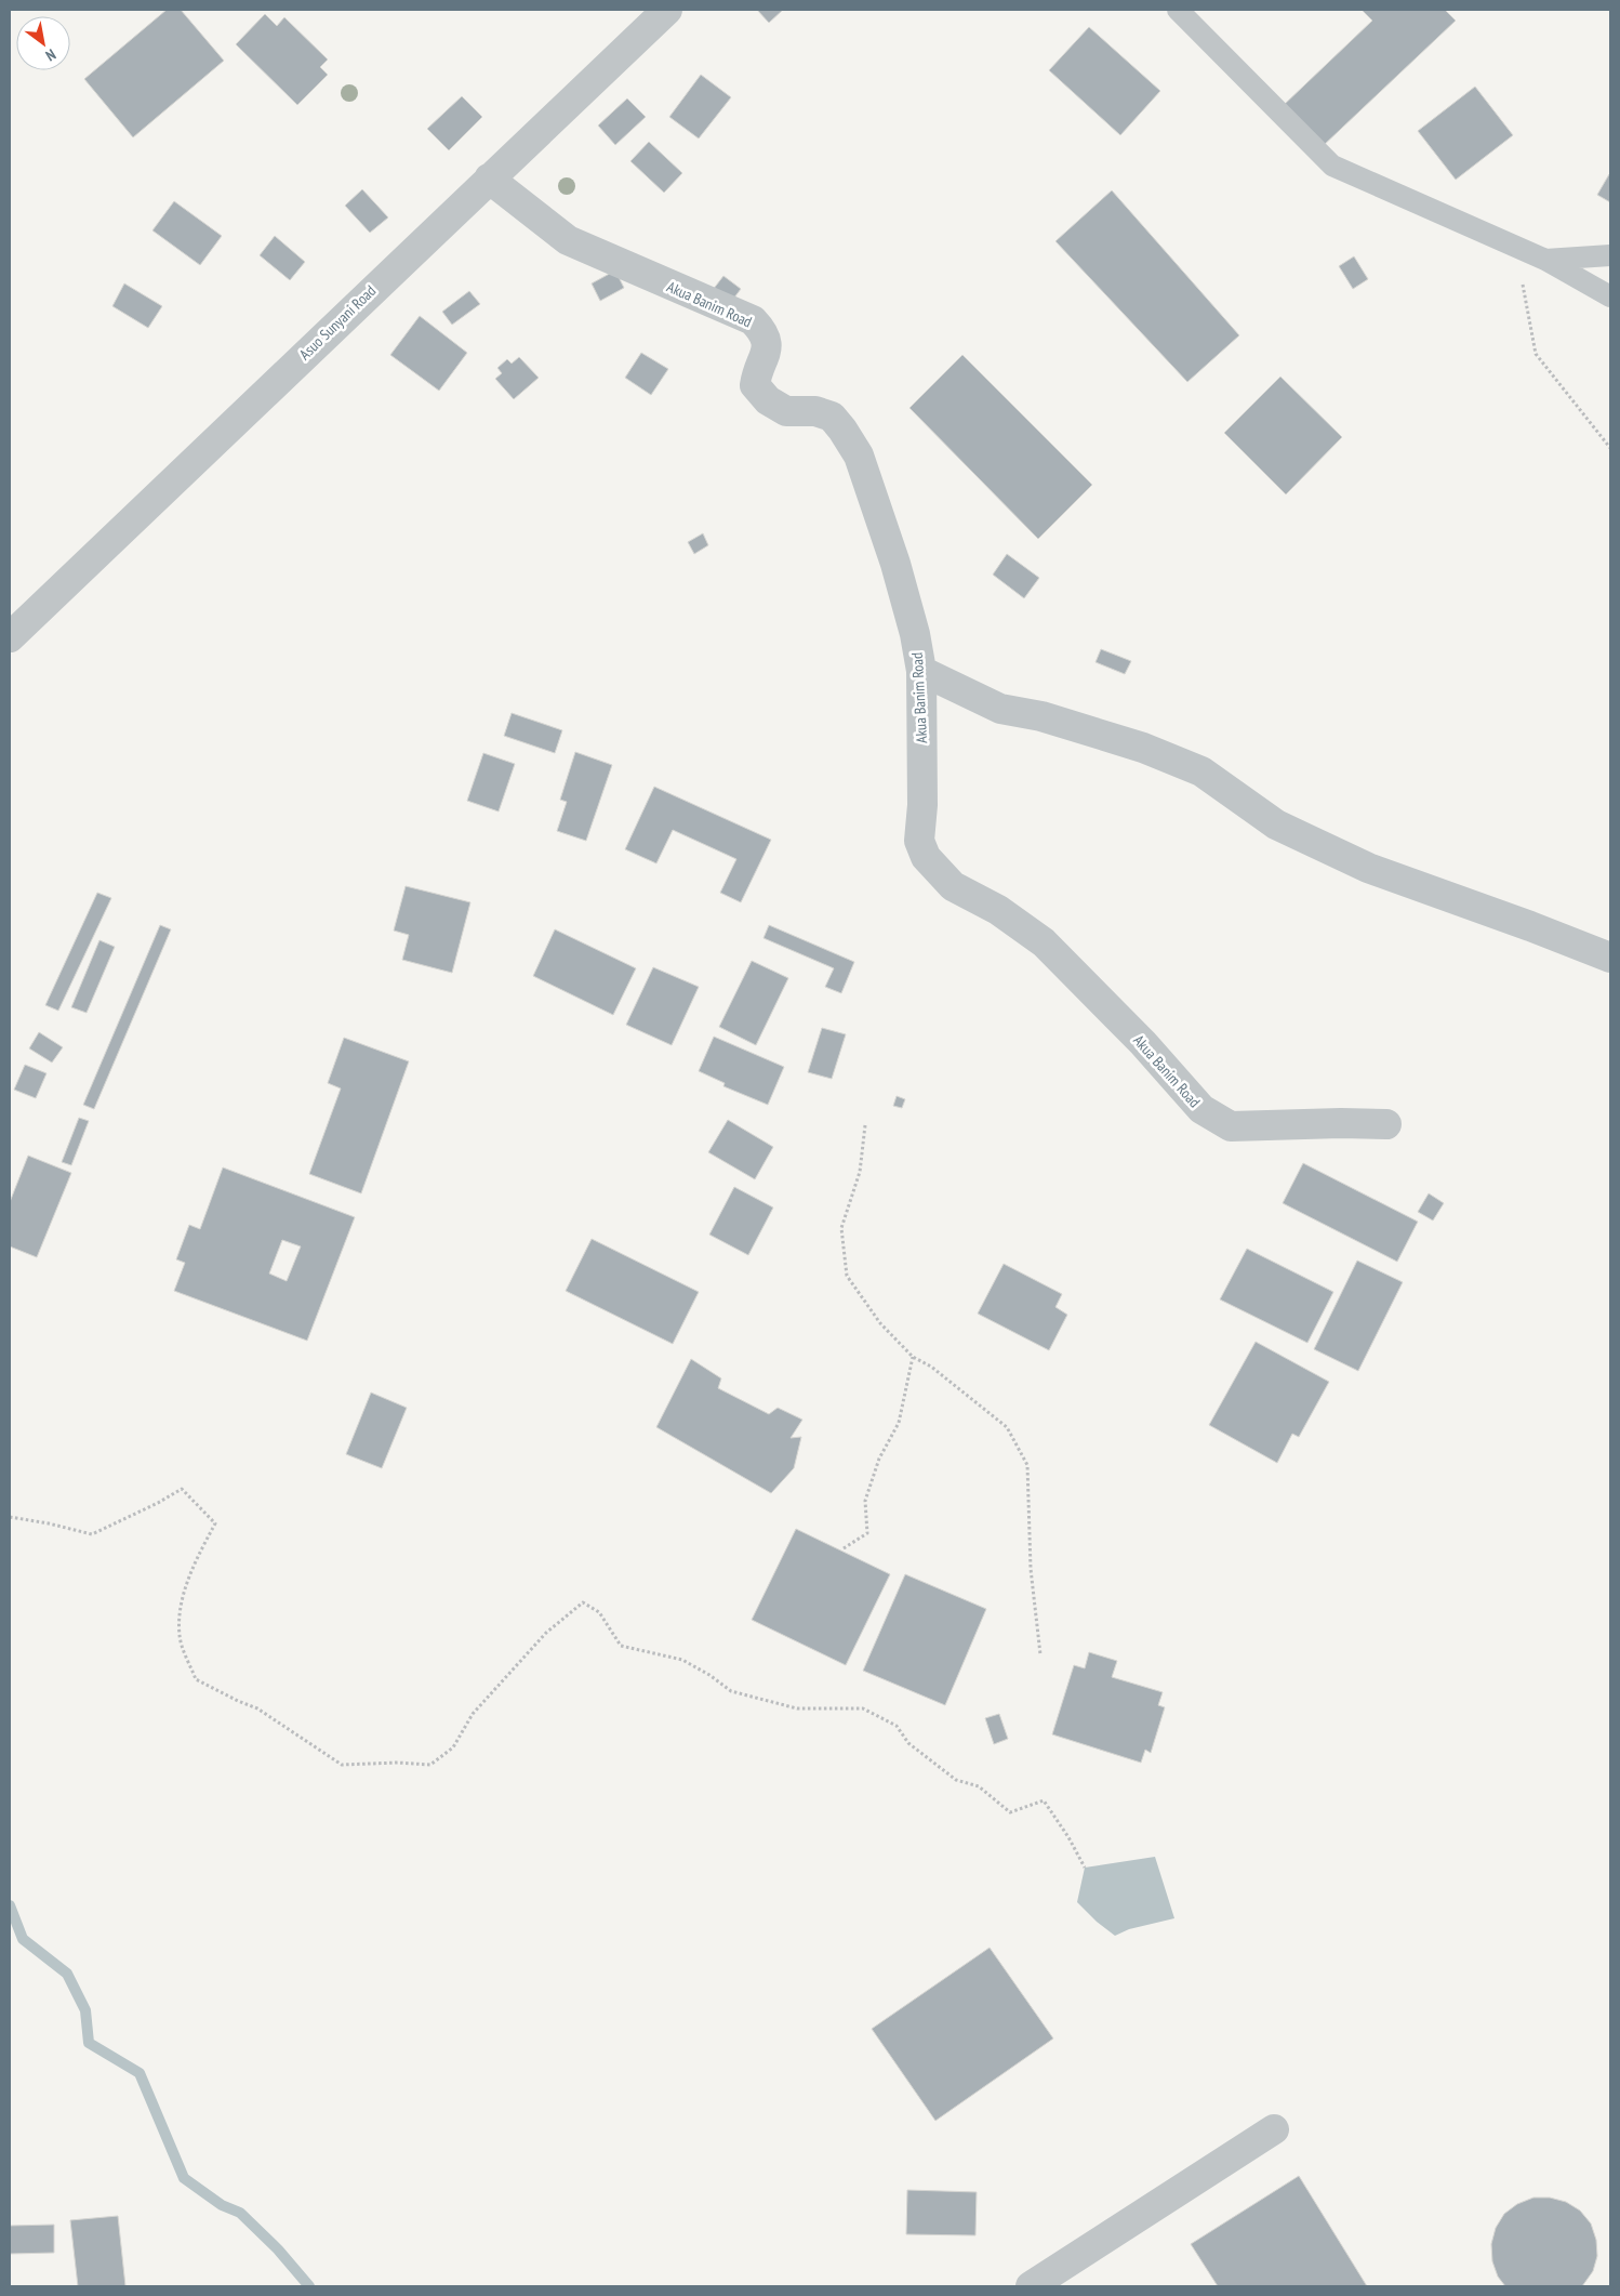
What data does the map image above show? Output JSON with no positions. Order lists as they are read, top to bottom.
{
  "streets": {
    "street": ["Akua Banim Road", "Asuo Sunyani Road"]
  },
  "crossings": [
    ["Akua Banim Road", "Asuo Sunyani Road"]
  ],
  "north": "bottom right"
}
